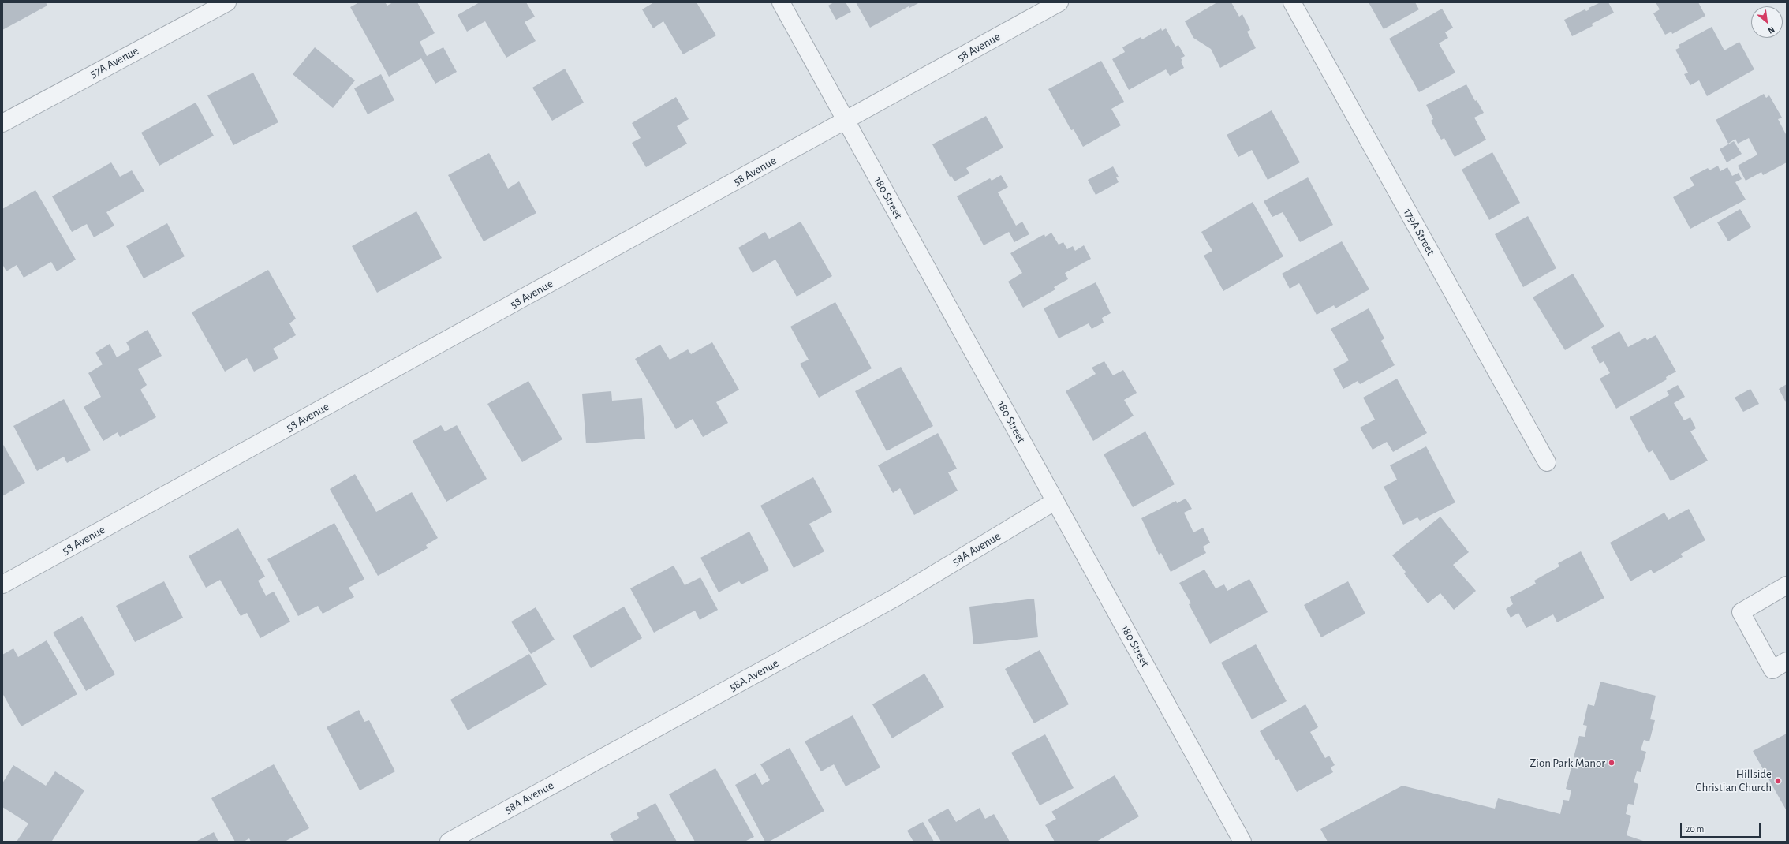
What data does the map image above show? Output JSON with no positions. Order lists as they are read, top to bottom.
{
  "streets": {
    "street": [
      "58 Avenue",
      "57A Avenue",
      "180 Street",
      "179A Street",
      "58A Avenue"
    ]
  },
  "crossings": [
    ["58 Avenue", "180 Street"],
    ["180 Street", "58A Avenue"]
  ],
  "places": ["Zion Park Manor", "Hillside Christian Church"],
  "scale_bar": "20 m",
  "north": "bottom right"
}
